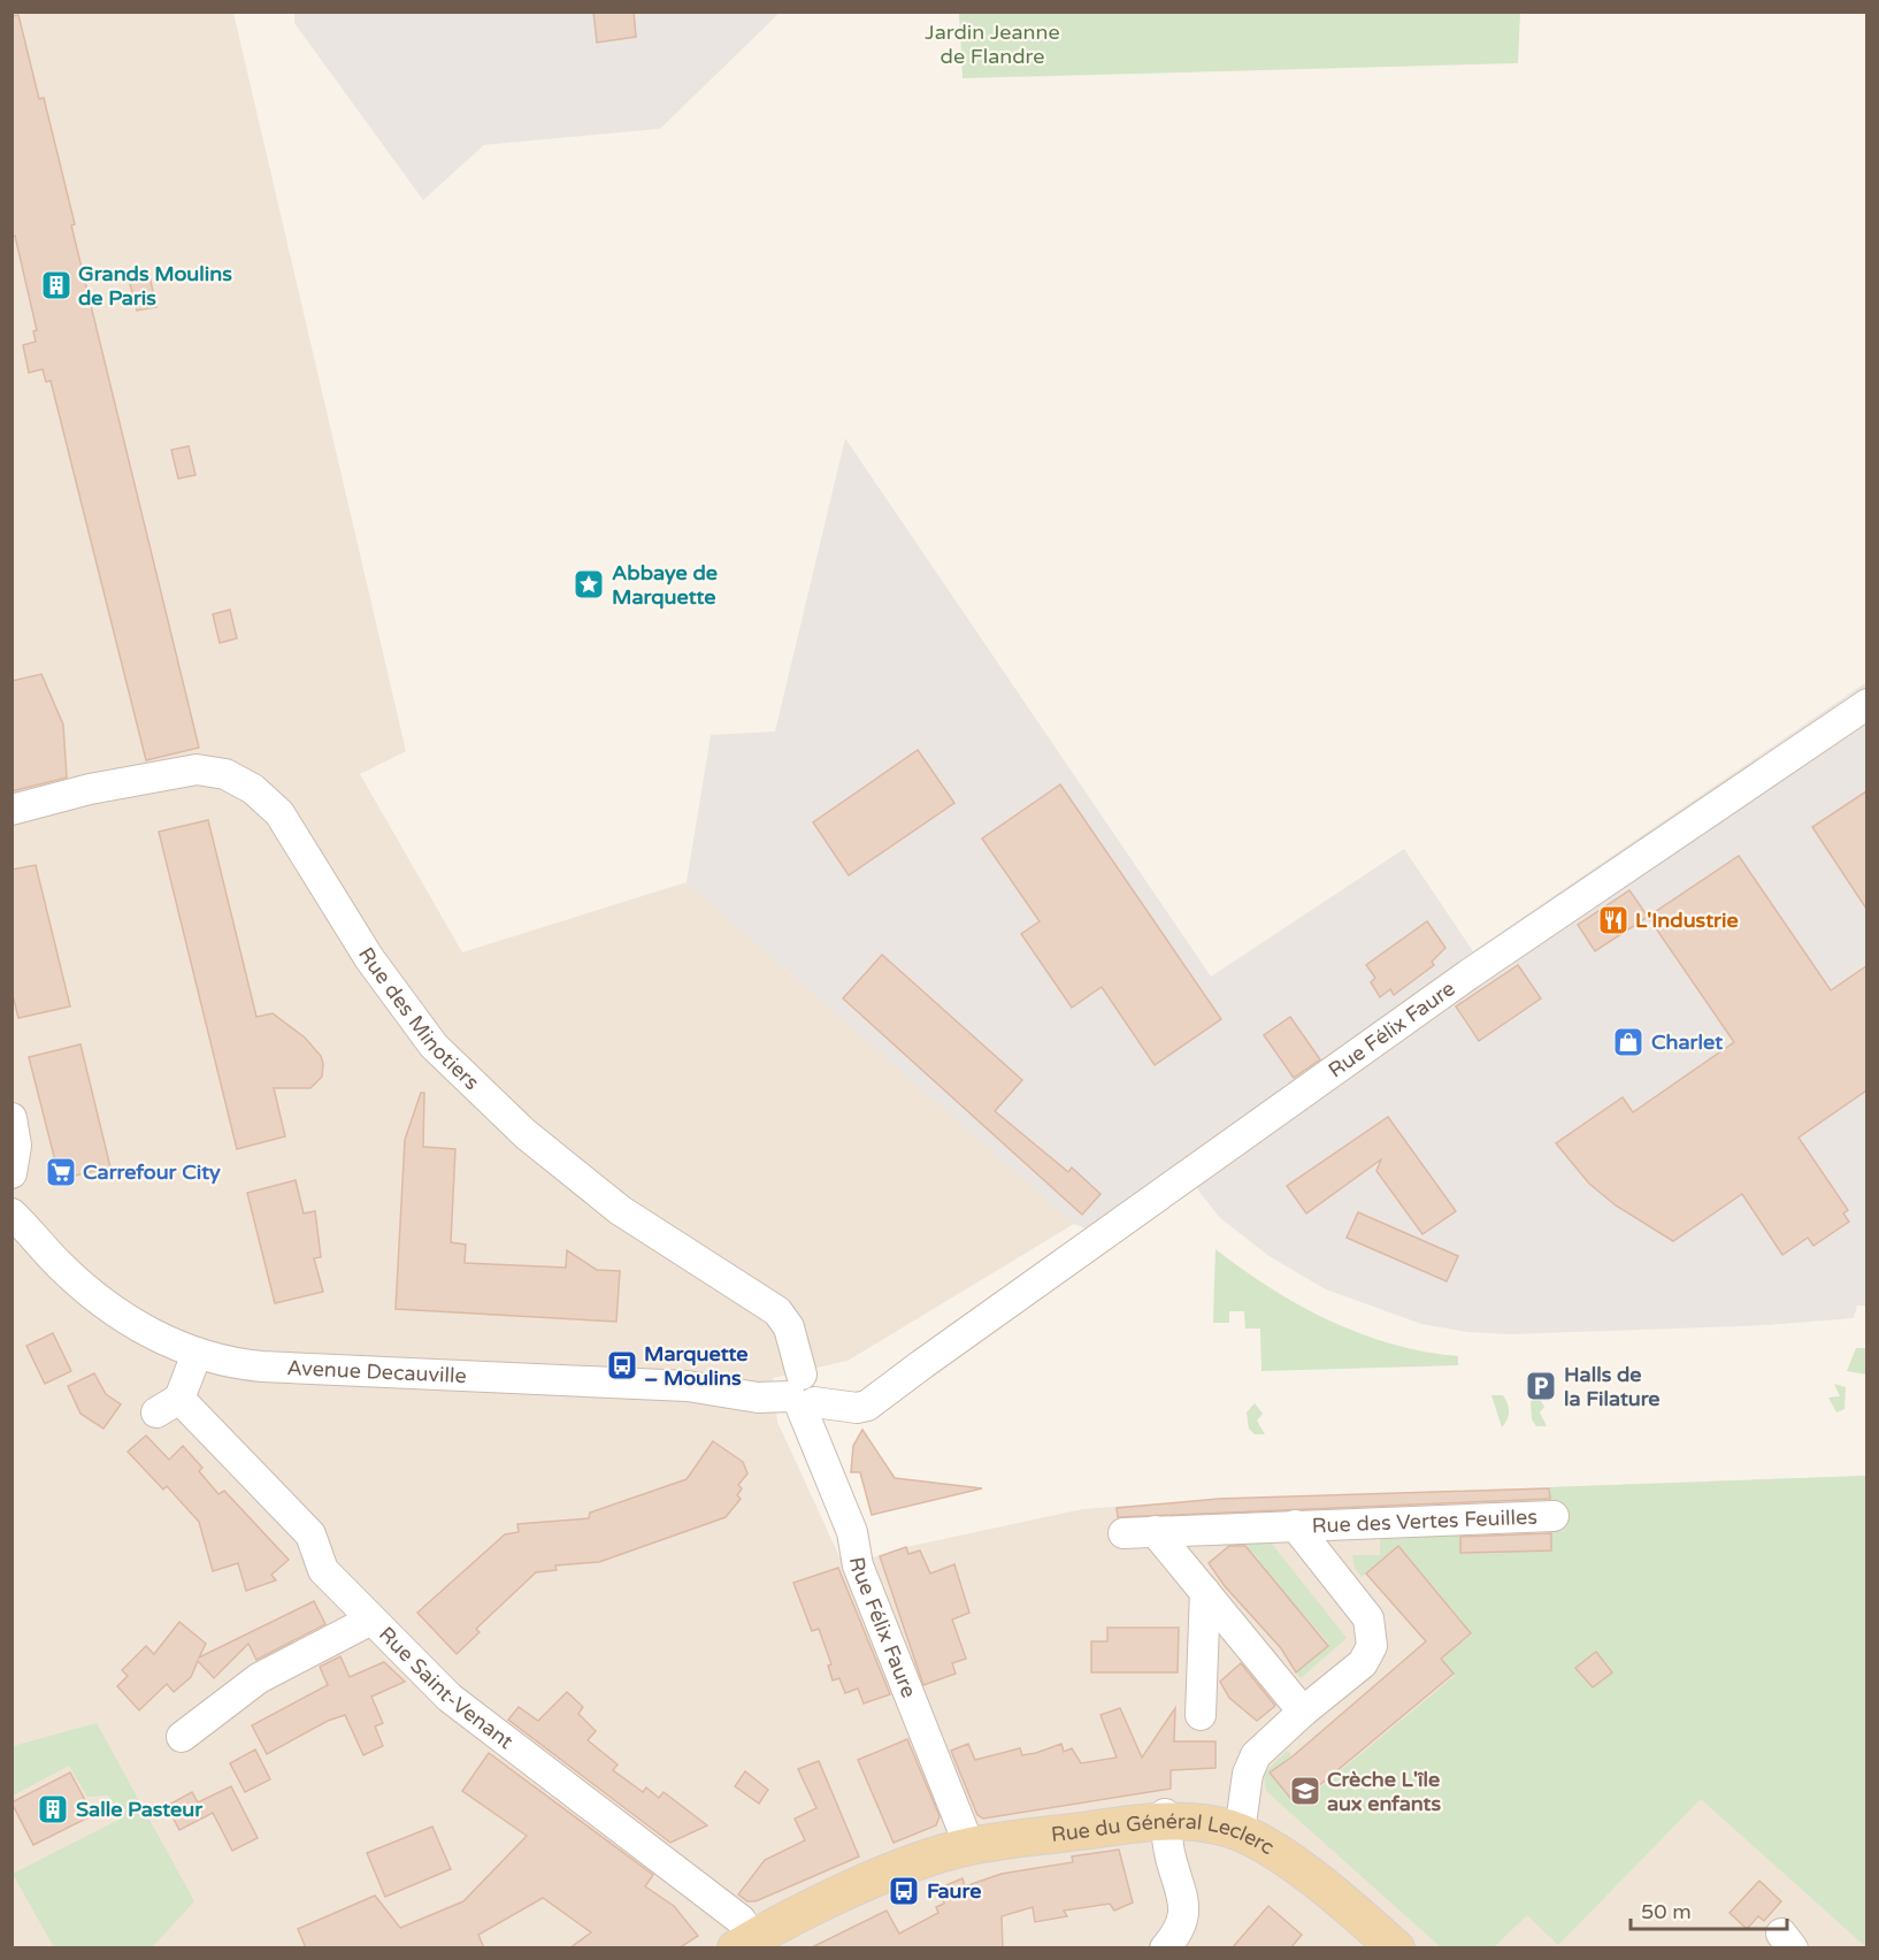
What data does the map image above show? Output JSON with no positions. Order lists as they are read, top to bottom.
{
  "streets": {
    "main road": ["Rue du Général Leclerc"],
    "street": [
      "Rue des Minotiers",
      "Rue Félix Faure",
      "Avenue Decauville",
      "Rue des Vertes Feuilles",
      "Rue Saint-Venant"
    ]
  },
  "crossings": [
    ["Rue des Minotiers", "Rue Félix Faure"],
    ["Rue des Minotiers", "Avenue Decauville"],
    ["Rue Félix Faure", "Avenue Decauville"],
    ["Rue Félix Faure", "Rue du Général Leclerc"],
    ["Avenue Decauville", "Rue Saint-Venant"],
    ["Rue des Vertes Feuilles", "Rue du Général Leclerc"],
    ["Rue Saint-Venant", "Rue du Général Leclerc"]
  ],
  "parks": ["Jardin Jeanne de Flandre"],
  "places": {
    "building": ["Grands Moulins de Paris", "Salle Pasteur"],
    "place": ["Abbaye de Marquette"],
    "restaurant": ["L'Industrie"],
    "shop": ["Charlet"],
    "supermarket": ["Carrefour City"],
    "bus stop": ["Marquette – Moulins", "Faure"],
    "parking": ["Halls de la Filature"],
    "school or university": ["Crèche L'île aux enfants"]
  },
  "scale_bar": "50 m"
}
